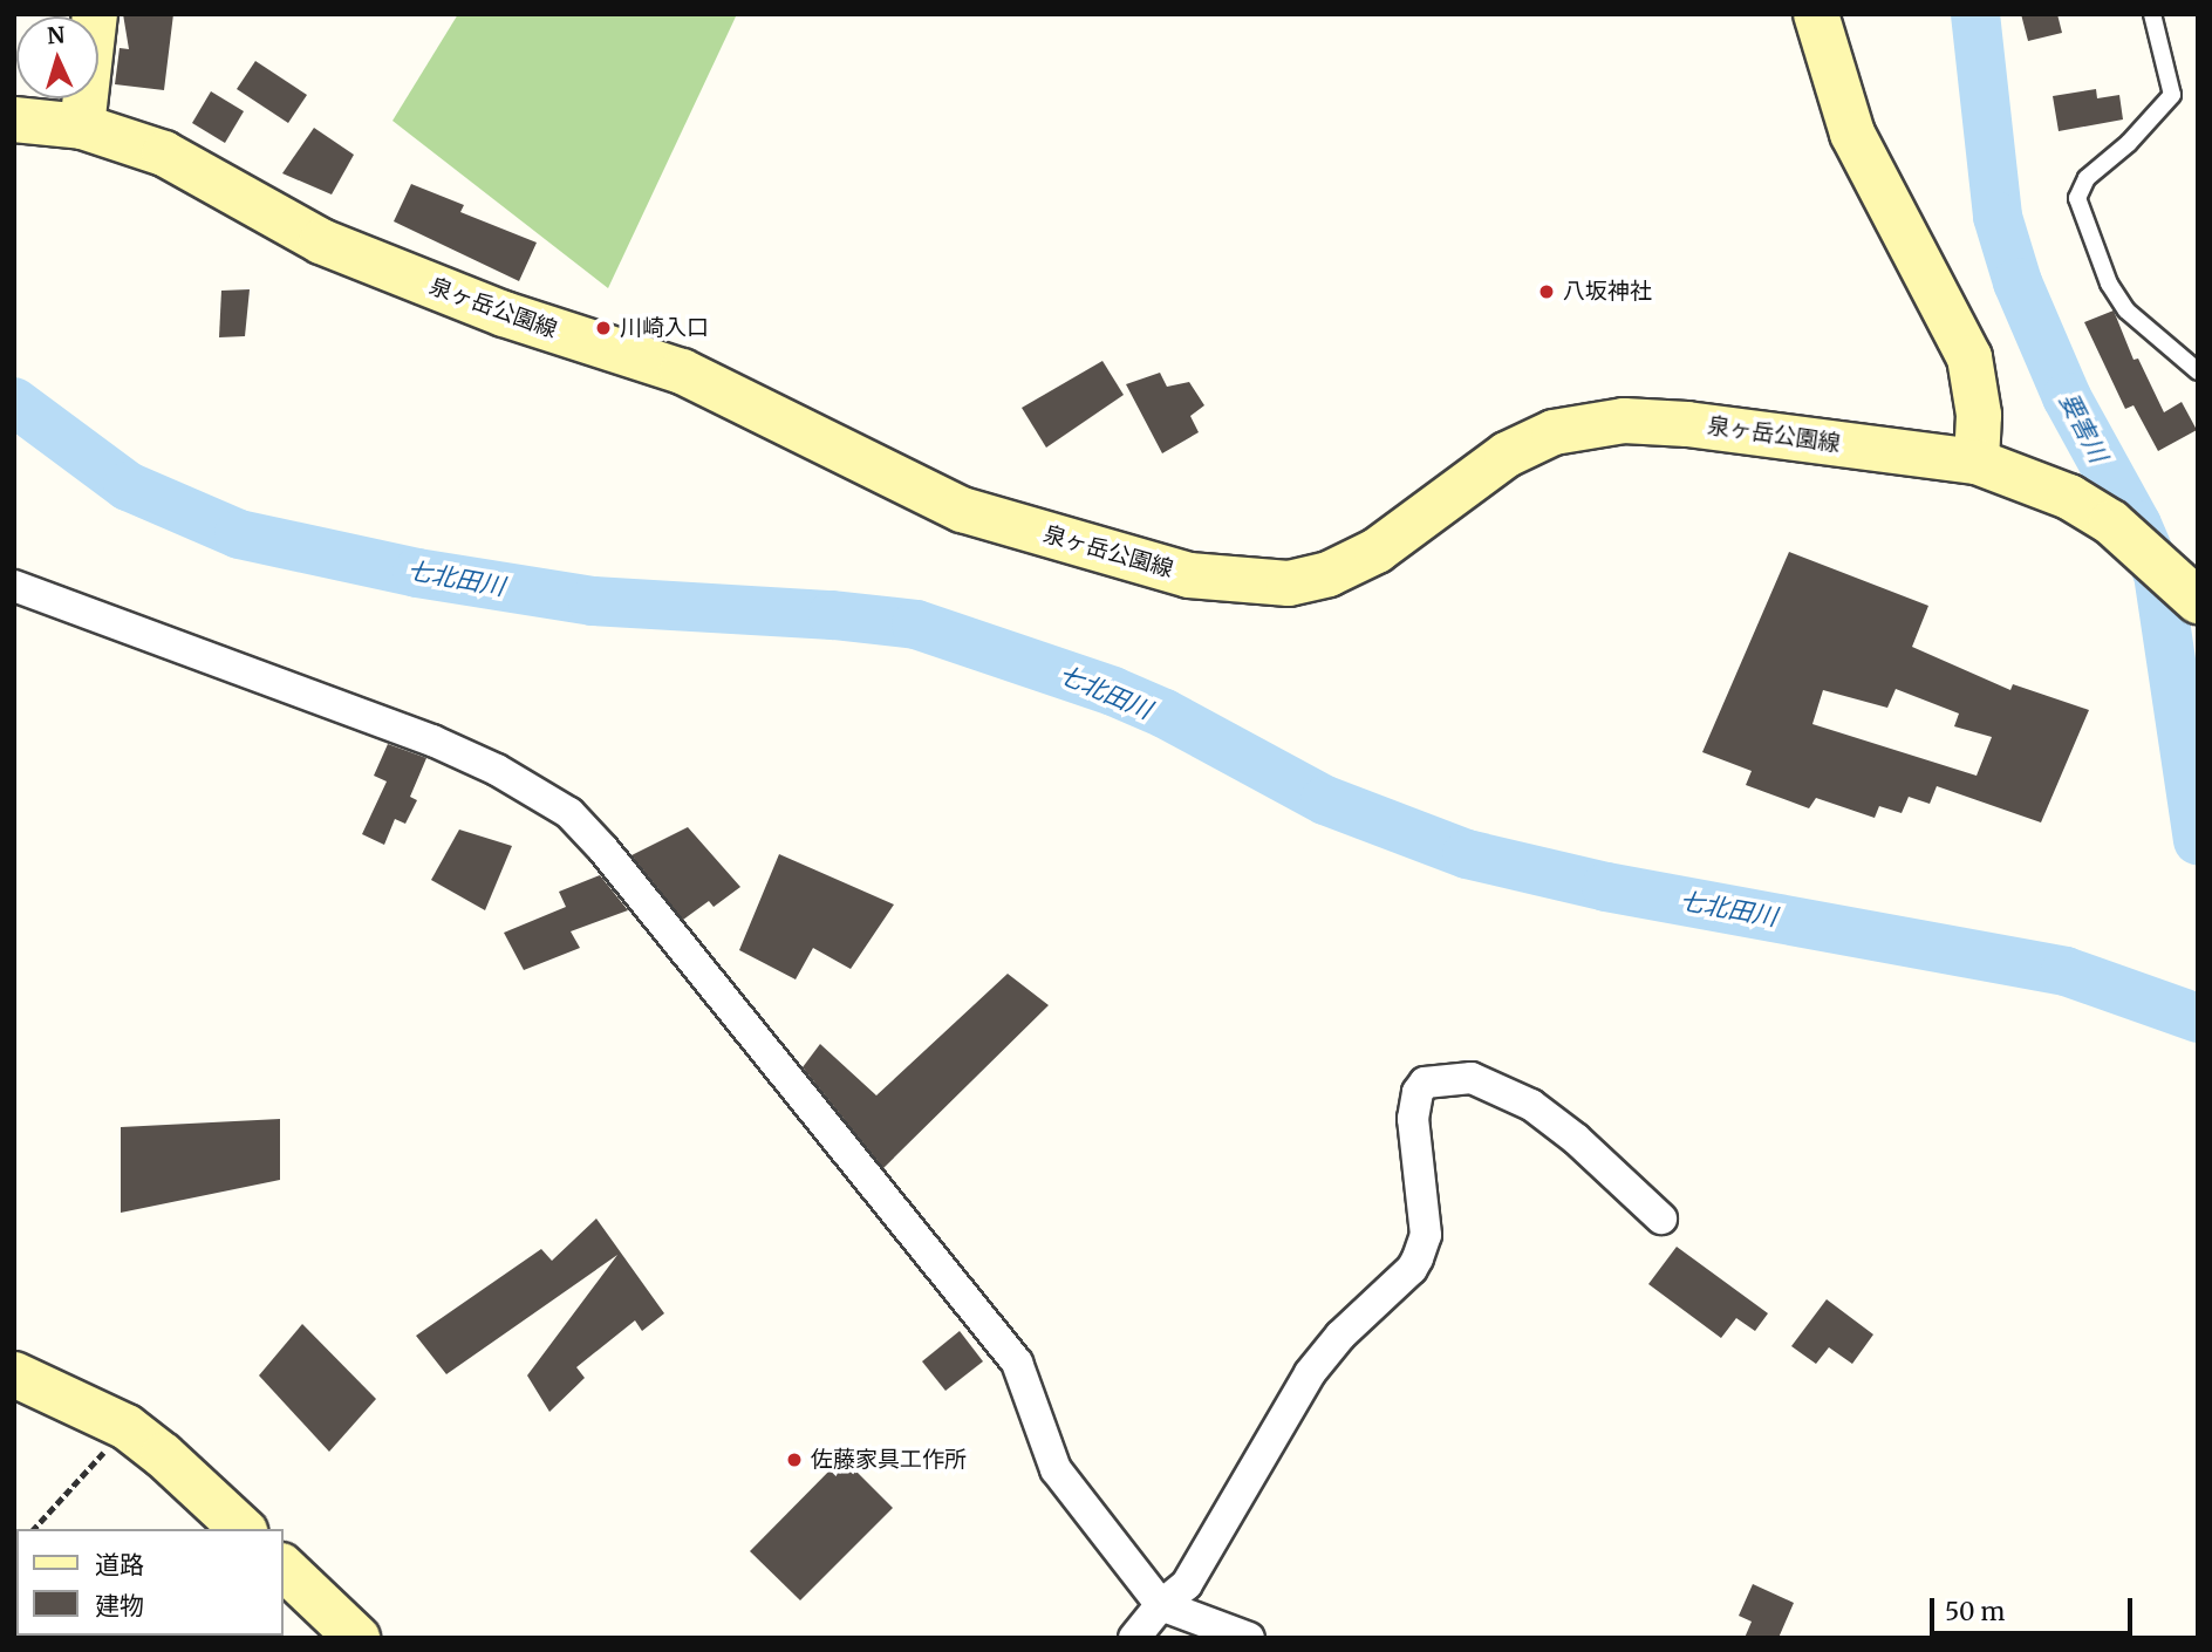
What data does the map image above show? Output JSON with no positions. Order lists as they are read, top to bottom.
{
  "streets": {
    "main road": ["泉ヶ岳公園線"]
  },
  "water": ["要害川", "七北田川"],
  "places": ["八坂神社", "川崎入口", "佐藤家具工作所"],
  "legend": ["道路", "建物"],
  "scale_bar": "50 m",
  "north": "top"
}
